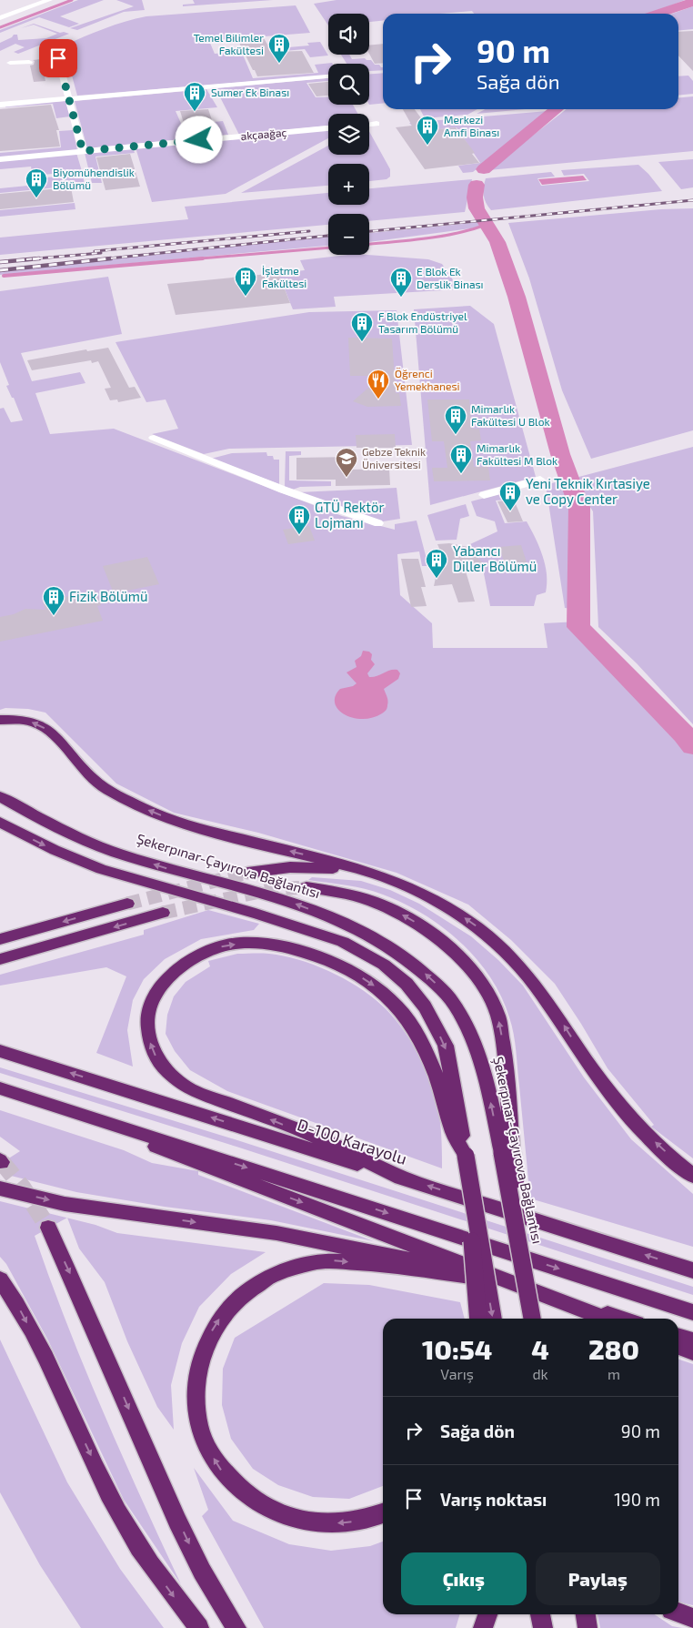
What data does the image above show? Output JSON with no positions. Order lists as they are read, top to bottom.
{
  "streets": {
    "highway": ["Şekerpınar-Çayırova Bağlantısı", "D-100 Karayolu"],
    "street": ["akçaağaç"]
  },
  "places": {
    "building": [
      "Temel Bilimler Fakültesi",
      "Sumer Ek Binası",
      "Merkezi Amfi Binası",
      "Biyomühendislik Bölümü",
      "İşletme Fakültesi",
      "E Blok Ek Derslik Binası",
      "F Blok Endüstriyel Tasarım Bölümü",
      "Mimarlık Fakültesi U Blok",
      "Mimarlık Fakültesi M Blok",
      "Yeni Teknik Kırtasiye ve Copy Center",
      "GTÜ Rektör Lojmanı",
      "Yabancı Diller Bölümü",
      "Fizik Bölümü"
    ],
    "restaurant": ["Öğrenci Yemekhanesi"],
    "school or university": ["Gebze Teknik Üniversitesi"]
  },
  "page": {
    "map_buttons": ["+", "−"],
    "turn": ["90 m", "Sağa dön"],
    "eta": [
      "10:54",
      "Varış",
      "4",
      "dk",
      "280",
      "m"
    ],
    "list": [
      {
        "name": "Sağa dön",
        "value": "90 m"
      },
      {
        "name": "Varış noktası",
        "value": "190 m"
      }
    ],
    "buttons": ["Çıkış", "Paylaş"]
  }
}
